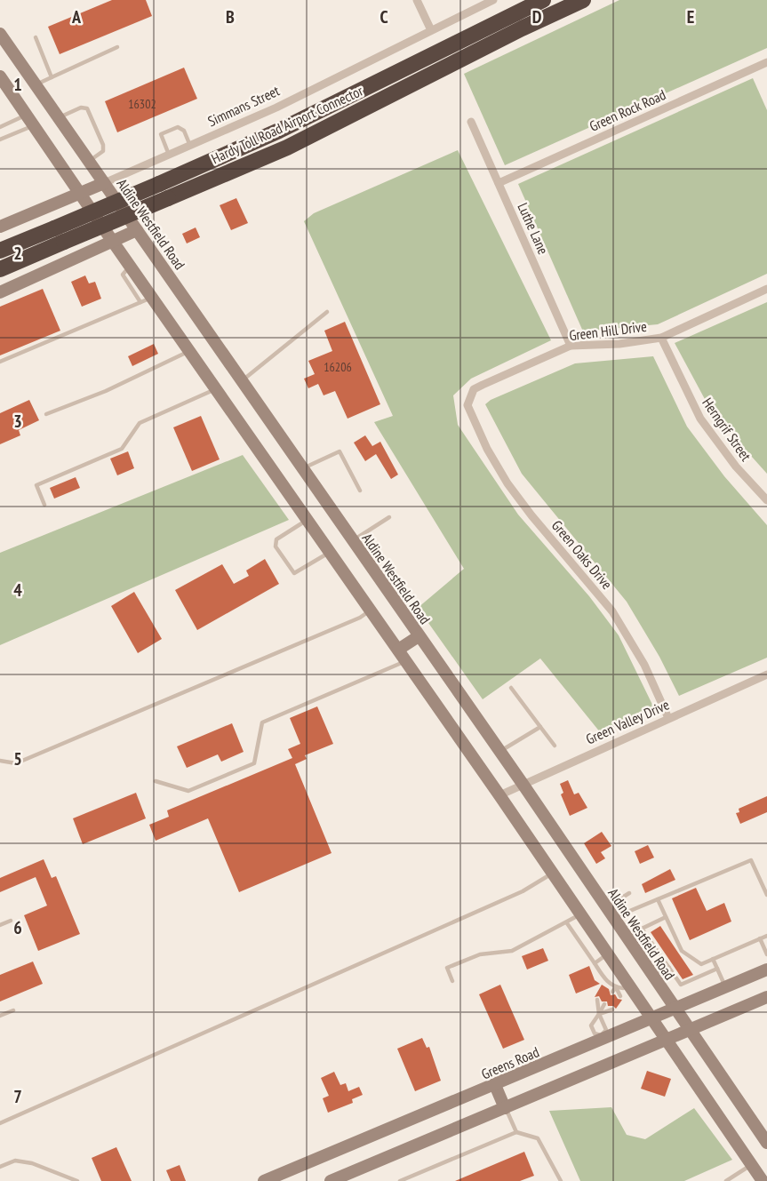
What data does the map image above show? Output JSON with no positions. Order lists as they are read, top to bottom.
{
  "streets": {
    "highway": ["Hardy Toll Road Airport Connector"],
    "main road": ["Simmans Street", "Aldine Westfield Road", "Greens Road"],
    "street": [
      "Green Rock Road",
      "Luthe Lane",
      "Green Hill Drive",
      "Herngrif Street",
      "Green Oaks Drive",
      "Green Valley Drive"
    ]
  },
  "crossings": [
    ["Simmans Street", "Aldine Westfield Road"],
    ["Green Rock Road", "Luthe Lane"],
    ["Aldine Westfield Road", "Green Valley Drive"],
    ["Aldine Westfield Road", "Greens Road"],
    ["Luthe Lane", "Green Hill Drive"],
    ["Green Hill Drive", "Herngrif Street"],
    ["Green Hill Drive", "Green Oaks Drive"],
    ["Green Oaks Drive", "Green Valley Drive"]
  ],
  "house_numbers": ["16302", "16206"],
  "grid": {
    "columns": [
      "A",
      "B",
      "C",
      "D",
      "E"
    ],
    "rows": [
      "1",
      "2",
      "3",
      "4",
      "5",
      "6",
      "7"
    ]
  }
}
